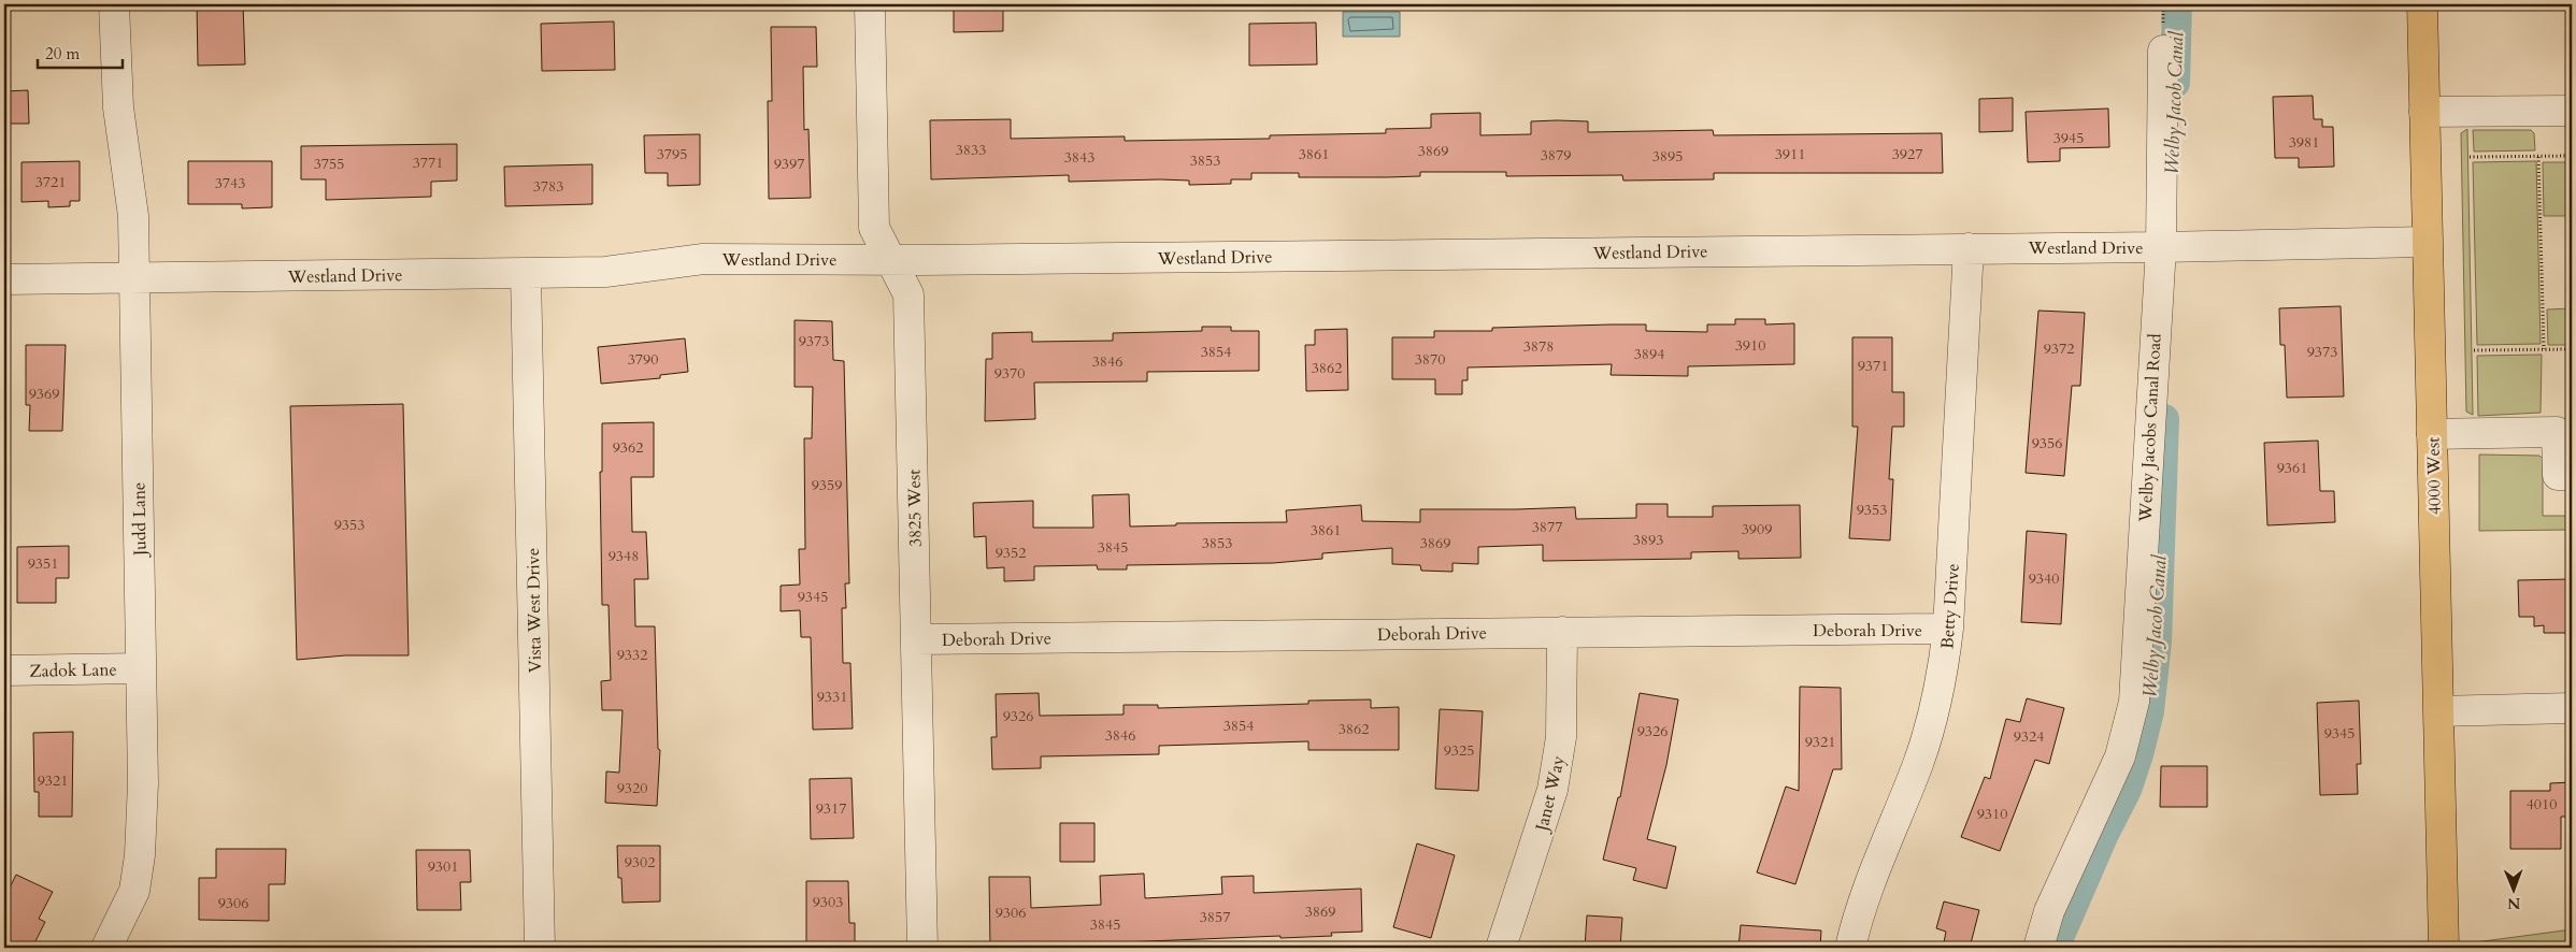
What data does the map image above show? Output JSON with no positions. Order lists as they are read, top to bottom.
{
  "streets": {
    "main road": ["4000 West"],
    "street": [
      "Westland Drive",
      "Welby Jacobs Canal Road",
      "3825 West",
      "Judd Lane",
      "Betty Drive",
      "Vista West Drive",
      "Deborah Drive",
      "Zadok Lane",
      "Janet Way"
    ]
  },
  "crossings": [
    ["Westland Drive", "Welby Jacobs Canal Road"],
    ["Westland Drive", "4000 West"],
    ["Westland Drive", "3825 West"],
    ["Westland Drive", "Judd Lane"],
    ["Westland Drive", "Betty Drive"],
    ["Westland Drive", "Vista West Drive"],
    ["3825 West", "Deborah Drive"],
    ["Judd Lane", "Zadok Lane"],
    ["Betty Drive", "Deborah Drive"],
    ["Deborah Drive", "Janet Way"]
  ],
  "water": ["Welby Jacob Canal"],
  "house_numbers": [
    "3945",
    "3981",
    "3833",
    "3869",
    "3795",
    "3861",
    "3911",
    "3927",
    "3879",
    "3895",
    "3843",
    "3853",
    "3771",
    "3755",
    "9397",
    "3721",
    "3743",
    "3783",
    "9373",
    "3910",
    "3878",
    "9372",
    "3854",
    "9373",
    "3894",
    "3790",
    "3870",
    "3846",
    "9371",
    "3862",
    "9370",
    "9369",
    "9356",
    "9362",
    "9361",
    "9359",
    "9353",
    "9353",
    "3877",
    "3909",
    "3861",
    "3893",
    "3853",
    "3869",
    "3845",
    "9352",
    "9348",
    "9351",
    "9340",
    "9345",
    "9332",
    "9331",
    "9326",
    "3854",
    "3862",
    "9326",
    "9345",
    "3846",
    "9324",
    "9321",
    "9325",
    "9321",
    "9320",
    "4010",
    "9317",
    "9310",
    "9302",
    "9301",
    "9303",
    "9306",
    "3869",
    "9306",
    "3857",
    "3845"
  ],
  "scale_bar": "20 m",
  "north": "bottom"
}
